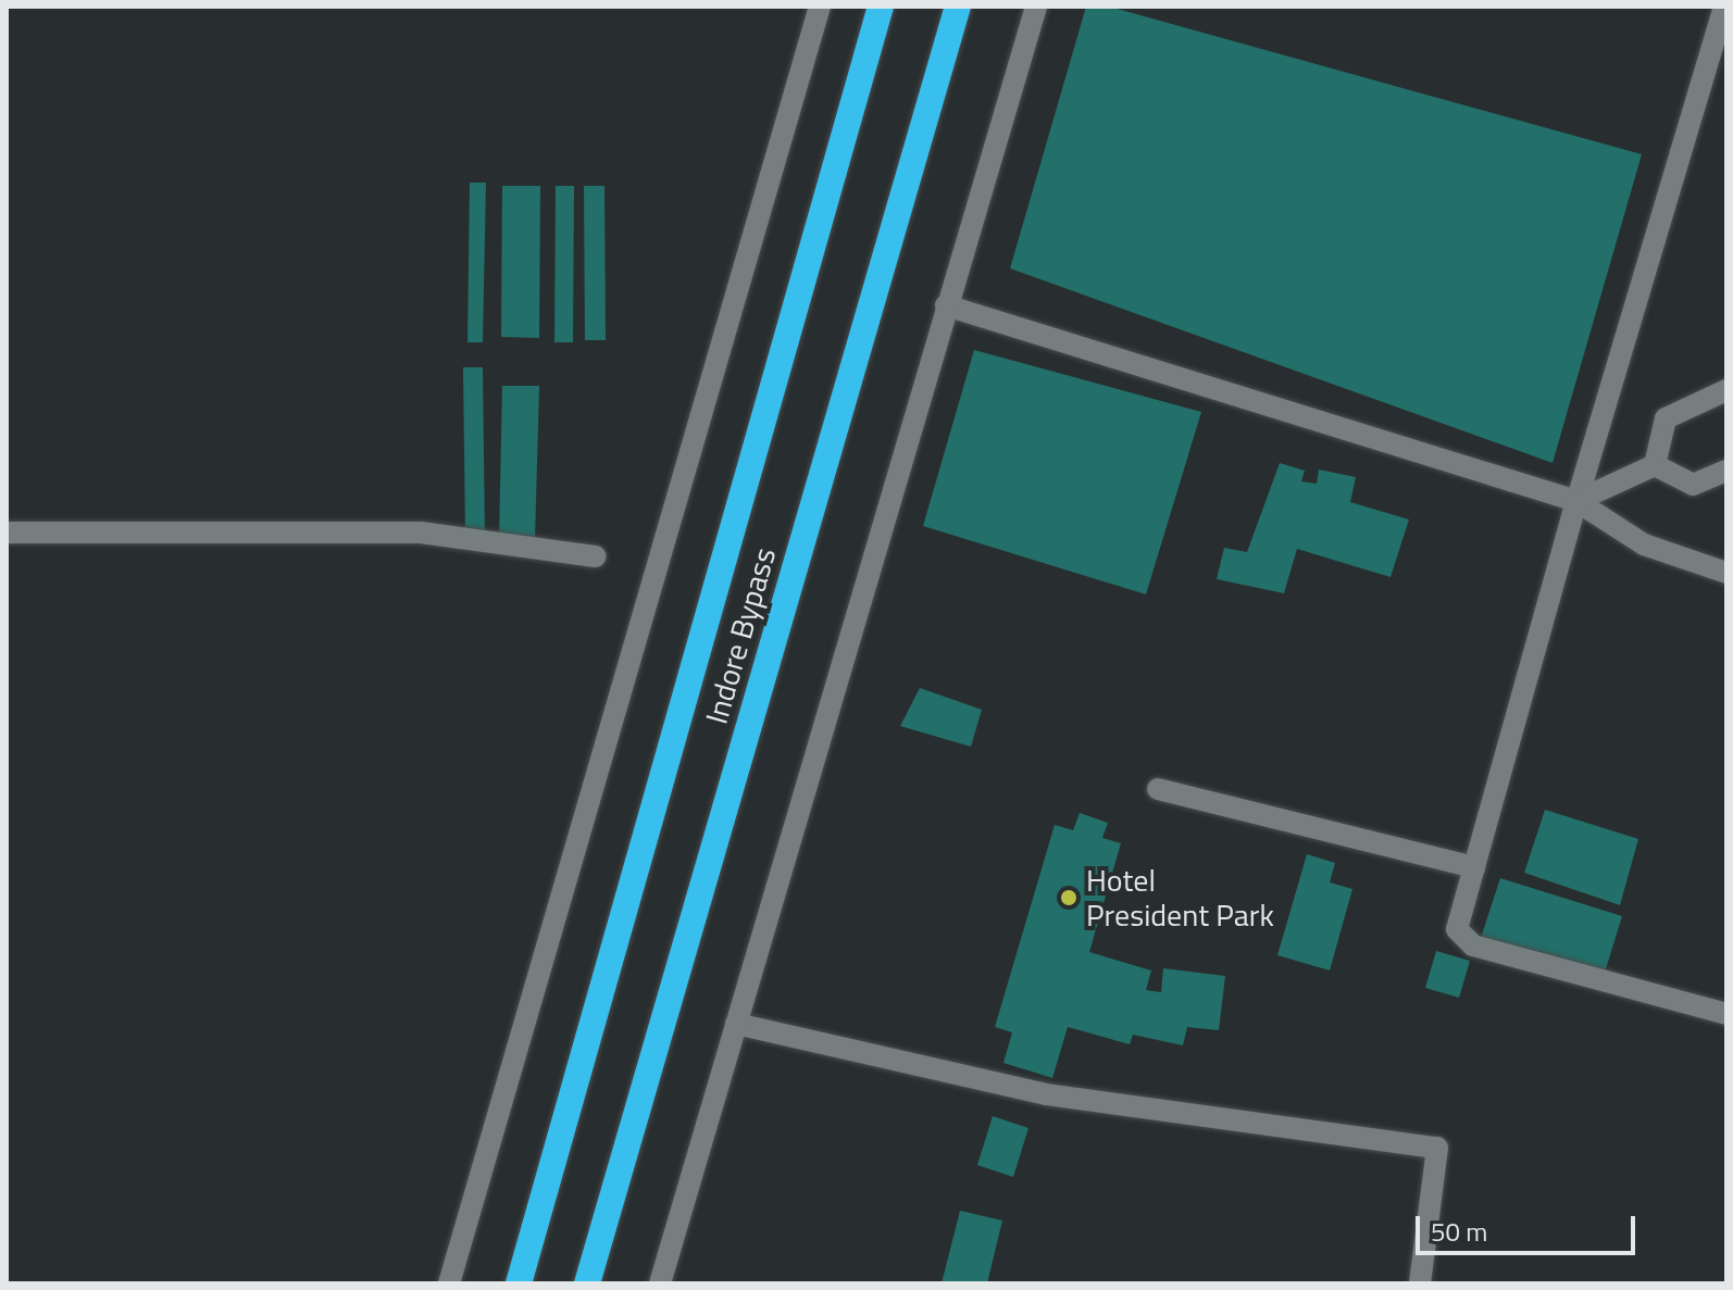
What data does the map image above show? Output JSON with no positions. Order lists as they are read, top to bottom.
{
  "streets": {
    "highway": ["Indore Bypass"]
  },
  "places": ["Hotel President Park"],
  "scale_bar": "50 m"
}
